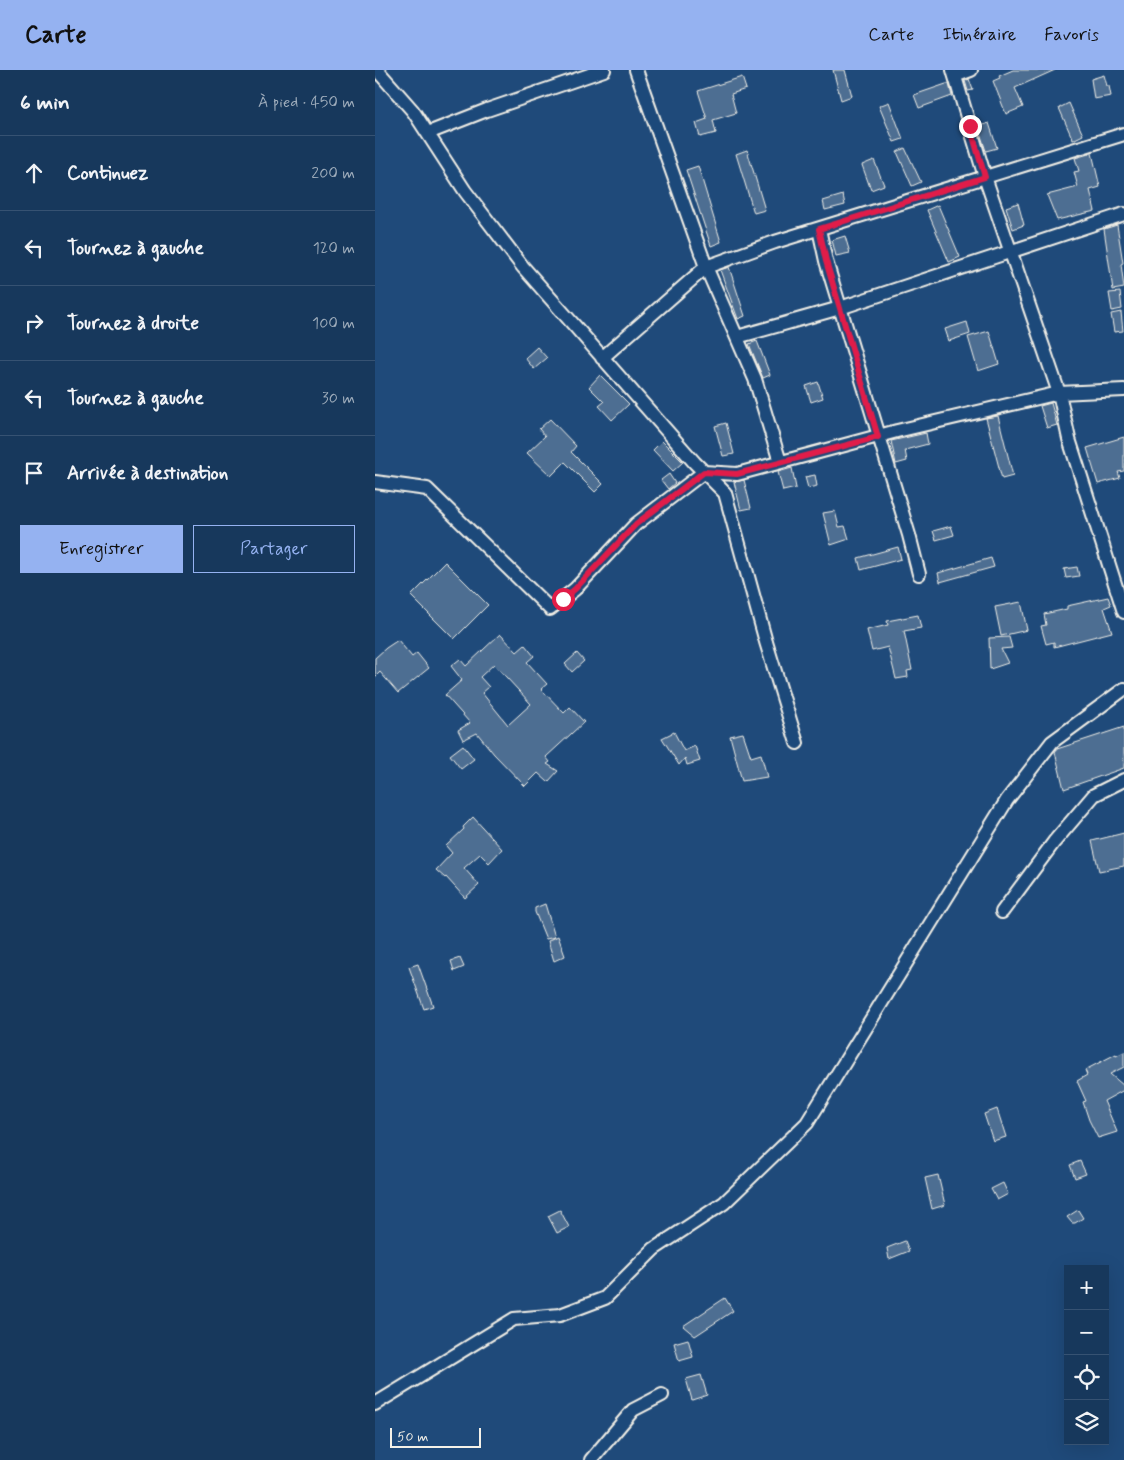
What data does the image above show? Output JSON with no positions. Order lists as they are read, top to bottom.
{
  "scale_bar": "50 m",
  "page": {
    "header": "Carte",
    "nav": ["Carte", "Itinéraire", "Favoris"],
    "heading": ["6 min", "À pied · 450 m"],
    "list": [
      ["Continuez", "200 m"],
      ["Tournez à gauche", "120 m"],
      ["Tournez à droite", "100 m"],
      ["Tournez à gauche", "30 m"],
      "Arrivée à destination"
    ],
    "buttons": ["Enregistrer", "Partager"],
    "map_buttons": ["+", "−"],
    "scale": "50 m"
  }
}
